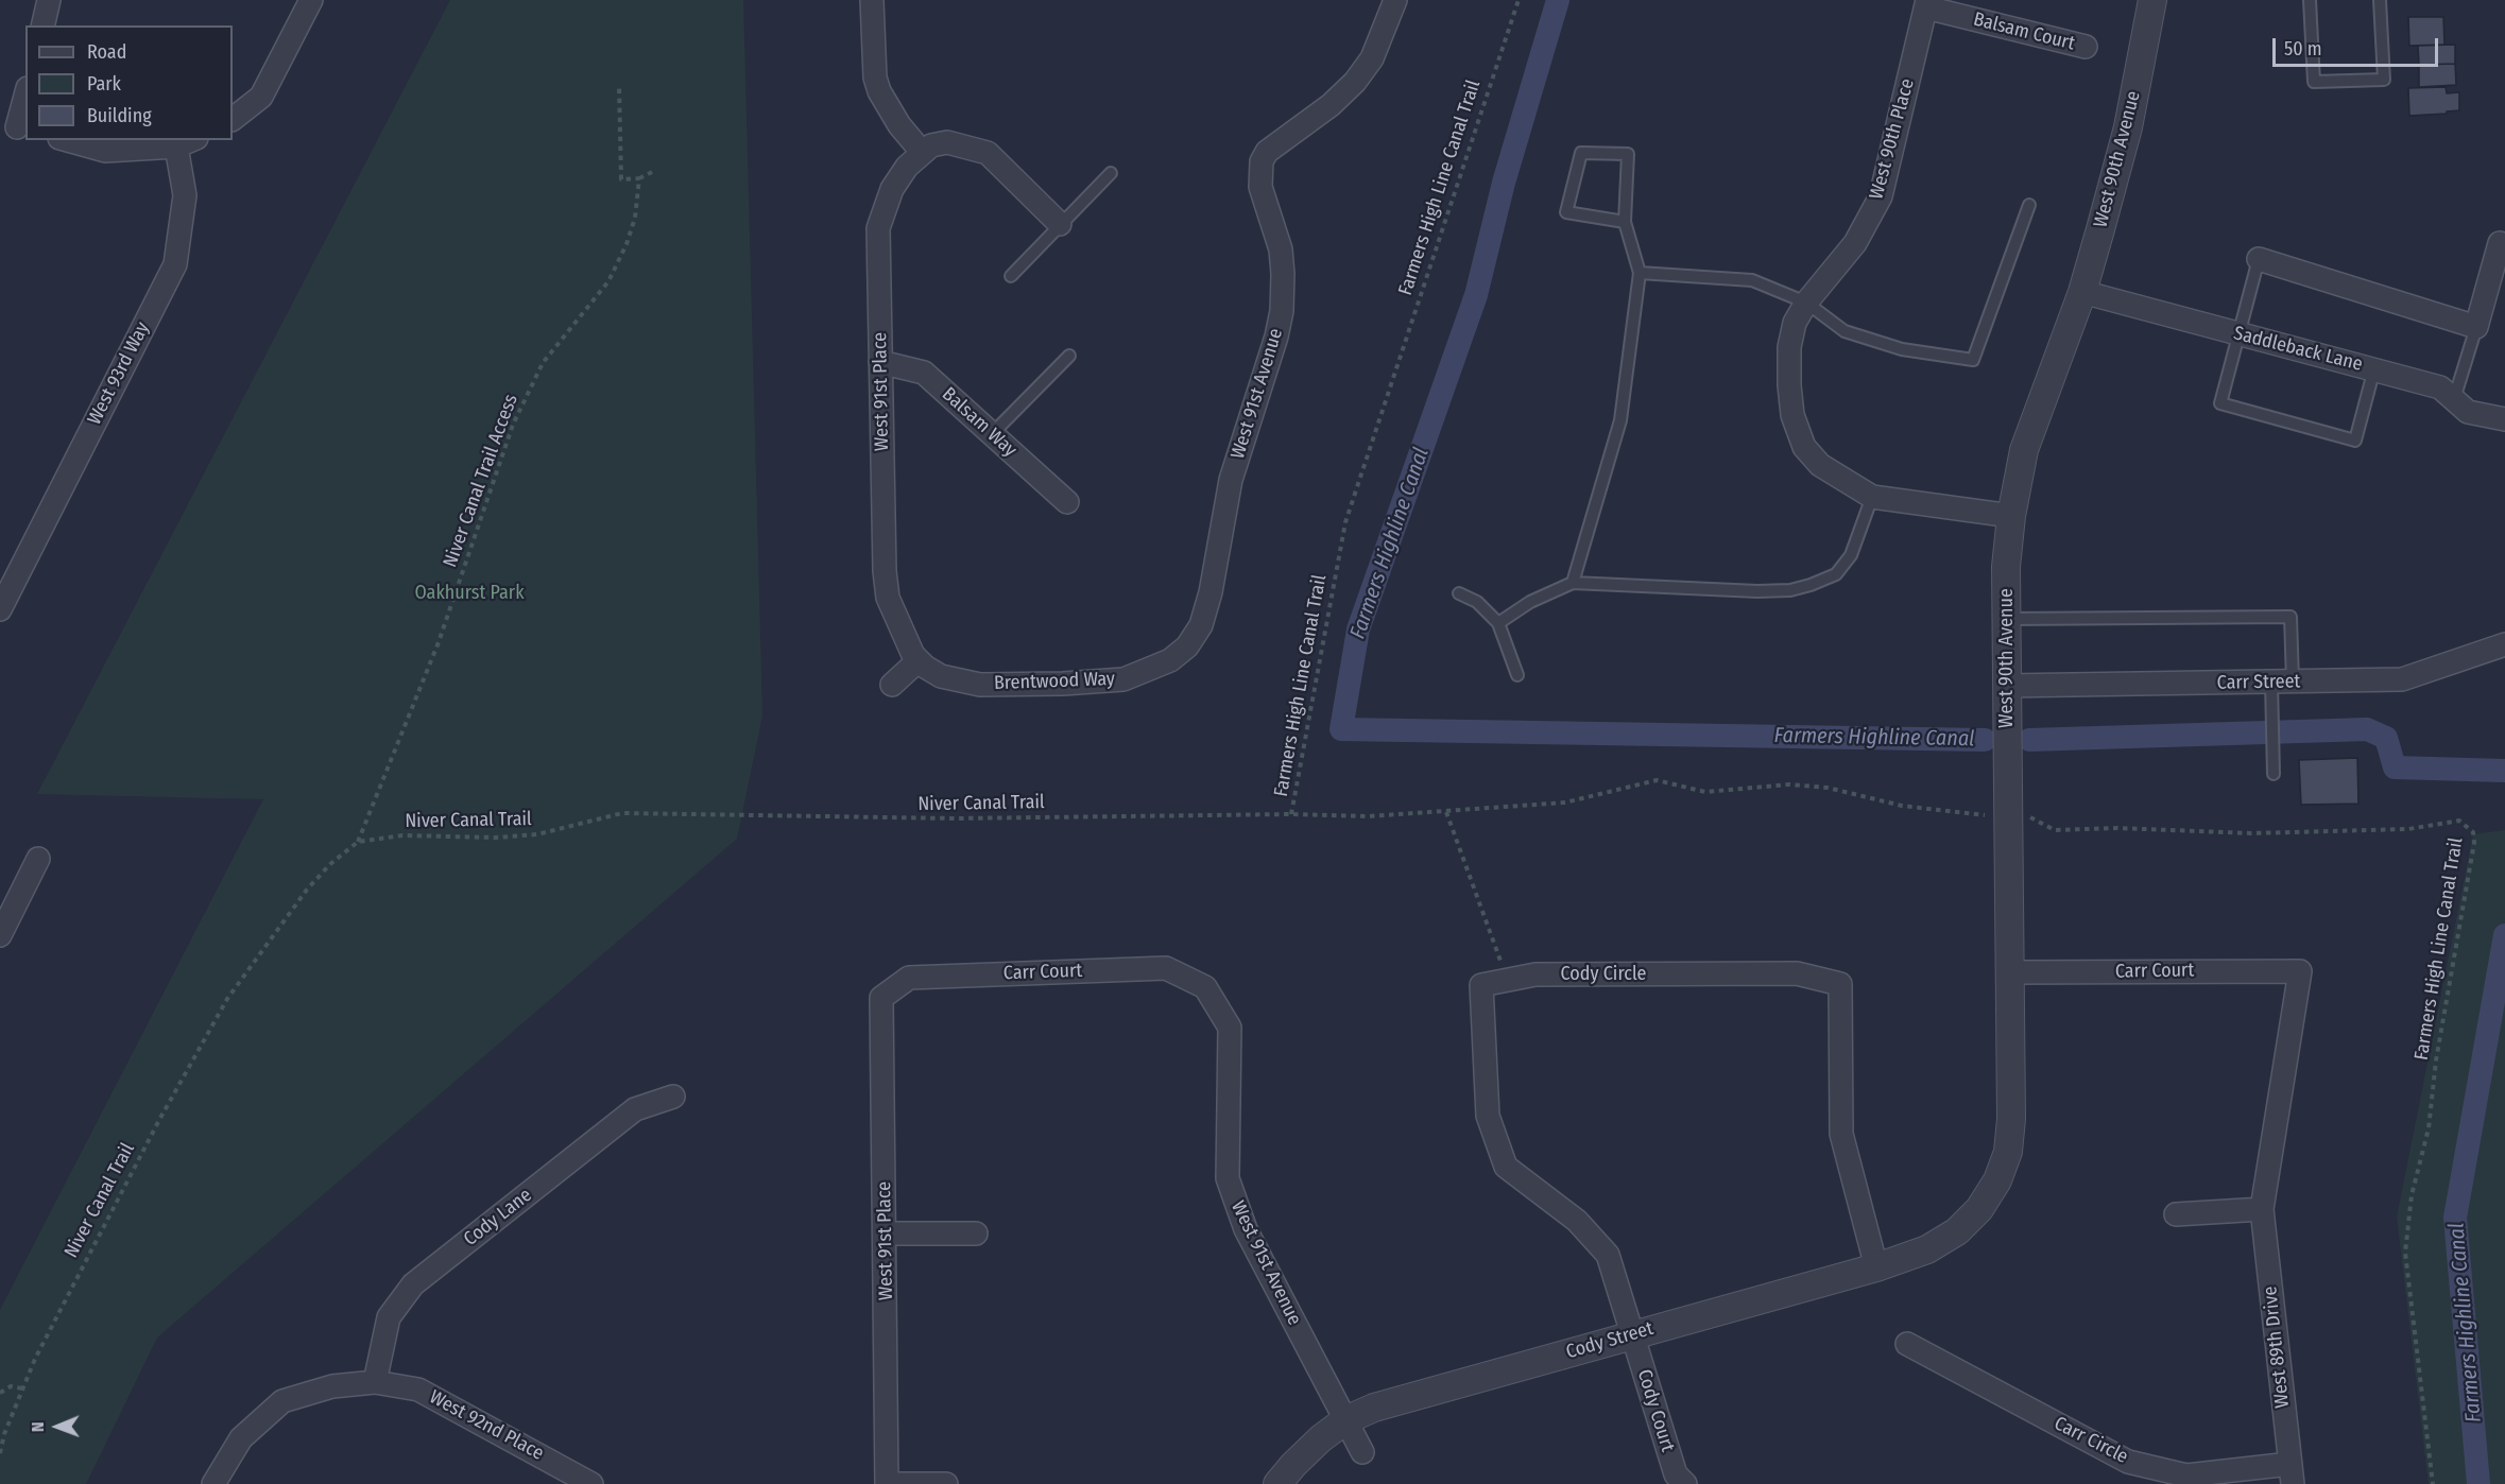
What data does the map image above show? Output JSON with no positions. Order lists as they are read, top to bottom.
{
  "streets": {
    "street": [
      "Balsam Court",
      "West 90th Place",
      "West 90th Avenue",
      "Saddleback Lane",
      "West 93rd Way",
      "West 91st Place",
      "West 91st Avenue",
      "Balsam Way",
      "Brentwood Way",
      "Carr Street",
      "Carr Court",
      "Cody Circle",
      "Cody Lane",
      "Cody Street",
      "West 89th Drive",
      "Cody Court",
      "West 92nd Place",
      "Carr Circle"
    ],
    "path": ["Farmers High Line Canal Trail", "Niver Canal Trail Access", "Niver Canal Trail"]
  },
  "crossings": [
    ["Balsam Court", "West 90th Place"],
    ["West 90th Place", "West 90th Avenue"],
    ["West 90th Avenue", "Saddleback Lane"],
    ["West 90th Avenue", "Carr Street"],
    ["West 90th Avenue", "Carr Court"],
    ["West 90th Avenue", "Cody Circle"],
    ["West 90th Avenue", "Cody Street"],
    ["Farmers High Line Canal Trail", "Niver Canal Trail"],
    ["West 91st Place", "Balsam Way"],
    ["West 91st Place", "Brentwood Way"],
    ["West 91st Place", "Carr Court"],
    ["West 91st Avenue", "Brentwood Way"],
    ["West 91st Avenue", "Carr Court"],
    ["West 91st Avenue", "Cody Street"],
    ["Niver Canal Trail Access", "Niver Canal Trail"],
    ["Carr Court", "West 89th Drive"],
    ["Cody Circle", "Cody Street"],
    ["Cody Circle", "Cody Court"],
    ["Cody Lane", "West 92nd Place"],
    ["Cody Street", "Cody Court"],
    ["West 89th Drive", "Carr Circle"]
  ],
  "water": ["Farmers Highline Canal"],
  "parks": ["Oakhurst Park"],
  "legend": ["Road", "Park", "Building"],
  "scale_bar": "50 m",
  "north": "left"
}
